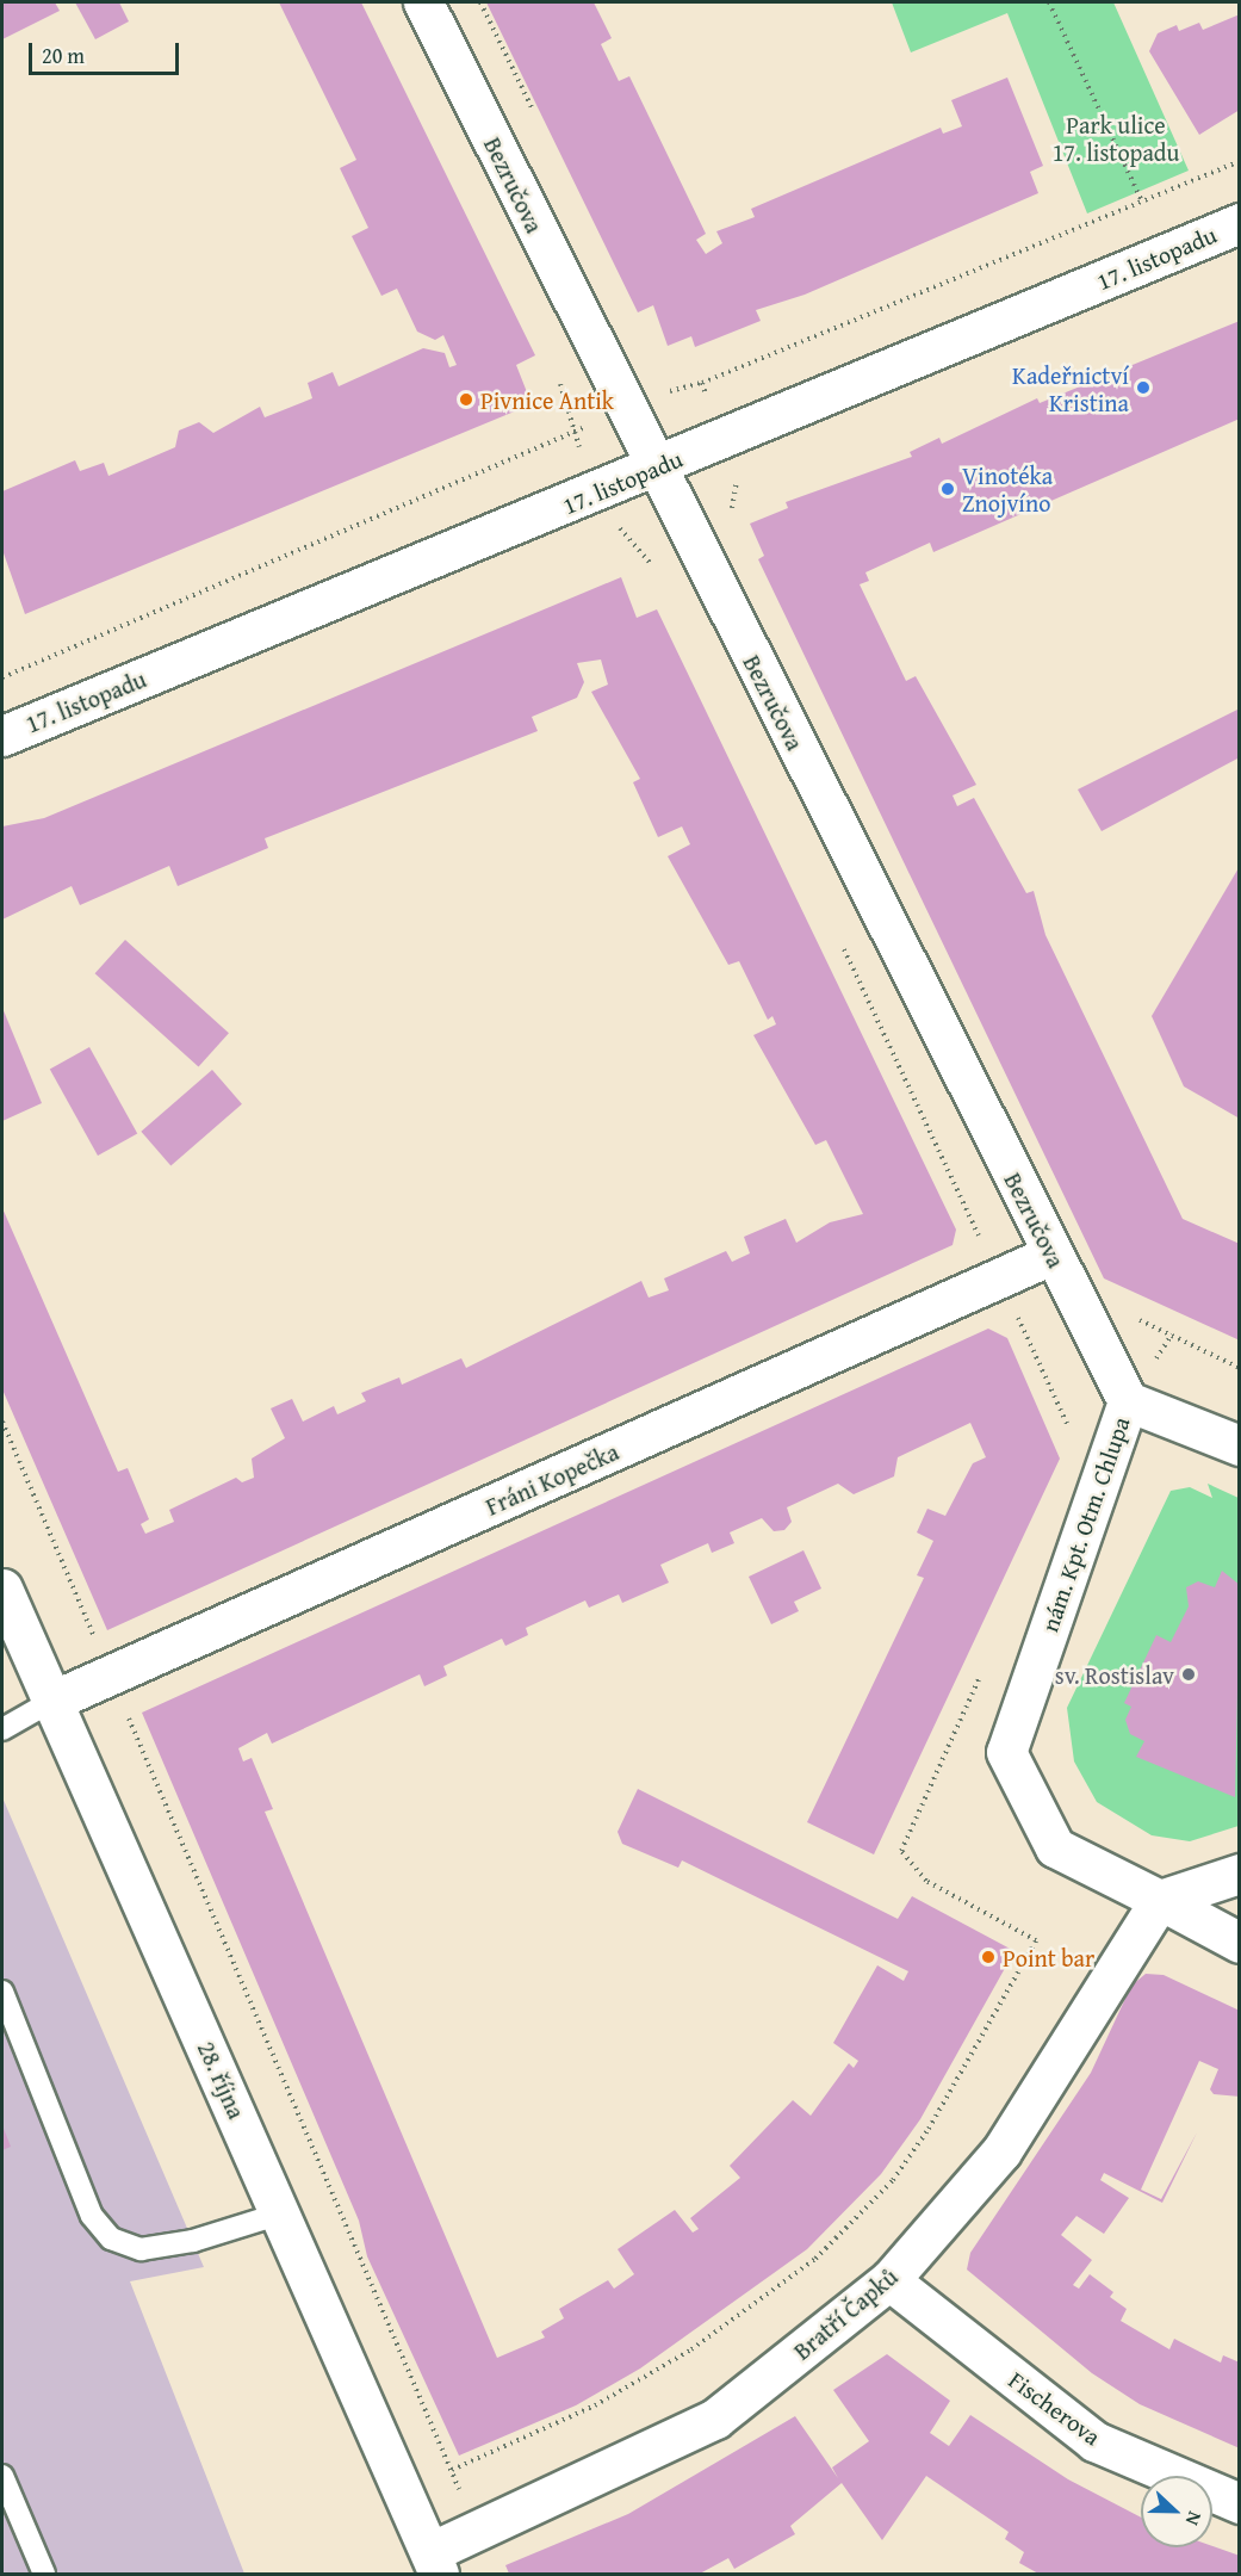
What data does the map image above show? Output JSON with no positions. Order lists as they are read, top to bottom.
{
  "streets": {
    "street": [
      "Bezručova",
      "17. listopadu",
      "Fráni Kopečka",
      "nám. Kpt. Otm. Chlupa",
      "28. října",
      "Bratří Čapků",
      "Fischerova"
    ]
  },
  "crossings": [
    ["Bezručova", "17. listopadu"],
    ["Bezručova", "Fráni Kopečka"],
    ["Bezručova", "nám. Kpt. Otm. Chlupa"],
    ["Fráni Kopečka", "28. října"],
    ["nám. Kpt. Otm. Chlupa", "Bratří Čapků"],
    ["28. října", "Bratří Čapků"],
    ["Bratří Čapků", "Fischerova"]
  ],
  "parks": ["Park ulice 17. listopadu"],
  "places": [
    "Kadeřnictví Kristina",
    "Pivnice Antik",
    "Vinotéka Znojvíno",
    "sv. Rostislav",
    "Point bar"
  ],
  "scale_bar": "20 m",
  "north": "right"
}
